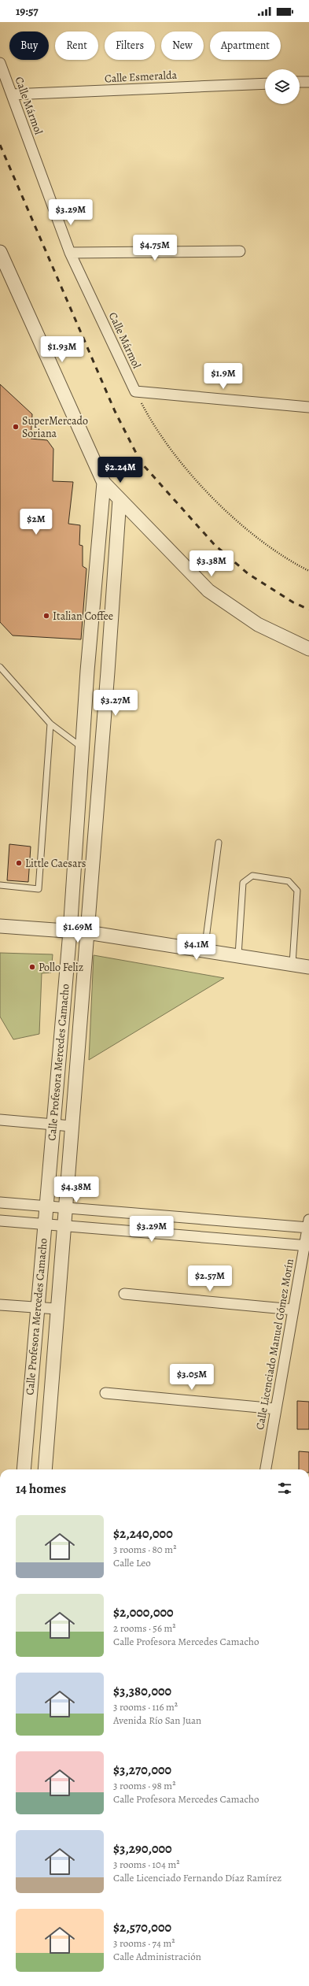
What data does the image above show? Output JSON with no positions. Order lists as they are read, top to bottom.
{
  "streets": {
    "street": [
      "Calle Esmeralda",
      "Calle Mármol",
      "Calle Profesora Mercedes Camacho",
      "Calle Licenciado Manuel Gómez Morín"
    ]
  },
  "crossings": [
    ["Calle Esmeralda", "Calle Mármol"]
  ],
  "places": [
    "SuperMercado Soriana",
    "Italian Coffee",
    "Little Caesars",
    "Pollo Feliz"
  ],
  "page": {
    "status": "19:57",
    "chip": [
      "Buy",
      "Rent",
      "Filters",
      "New",
      "Apartment"
    ],
    "price": [
      "$3.29M",
      "$4.75M",
      "$1.93M",
      "$1.9M",
      "$2.24M",
      "$2M",
      "$3.38M",
      "$3.27M",
      "$1.69M",
      "$4.1M",
      "$4.38M",
      "$3.29M",
      "$2.57M",
      "$3.05M"
    ],
    "heading": "14 homes",
    "list": [
      {
        "name": "$2,240,000",
        "note": "3 rooms · 80 m² · Calle Leo"
      },
      {
        "name": "$2,000,000",
        "note": "2 rooms · 56 m² · Calle Profesora Mercedes Camacho"
      },
      {
        "name": "$3,380,000",
        "note": "3 rooms · 116 m² · Avenida Río San Juan"
      },
      {
        "name": "$3,270,000",
        "note": "3 rooms · 98 m² · Calle Profesora Mercedes Camacho"
      },
      {
        "name": "$3,290,000",
        "note": "3 rooms · 104 m² · Calle Licenciado Fernando Díaz Ramírez"
      },
      {
        "name": "$2,570,000",
        "note": "3 rooms · 74 m² · Calle Administración"
      }
    ]
  }
}
